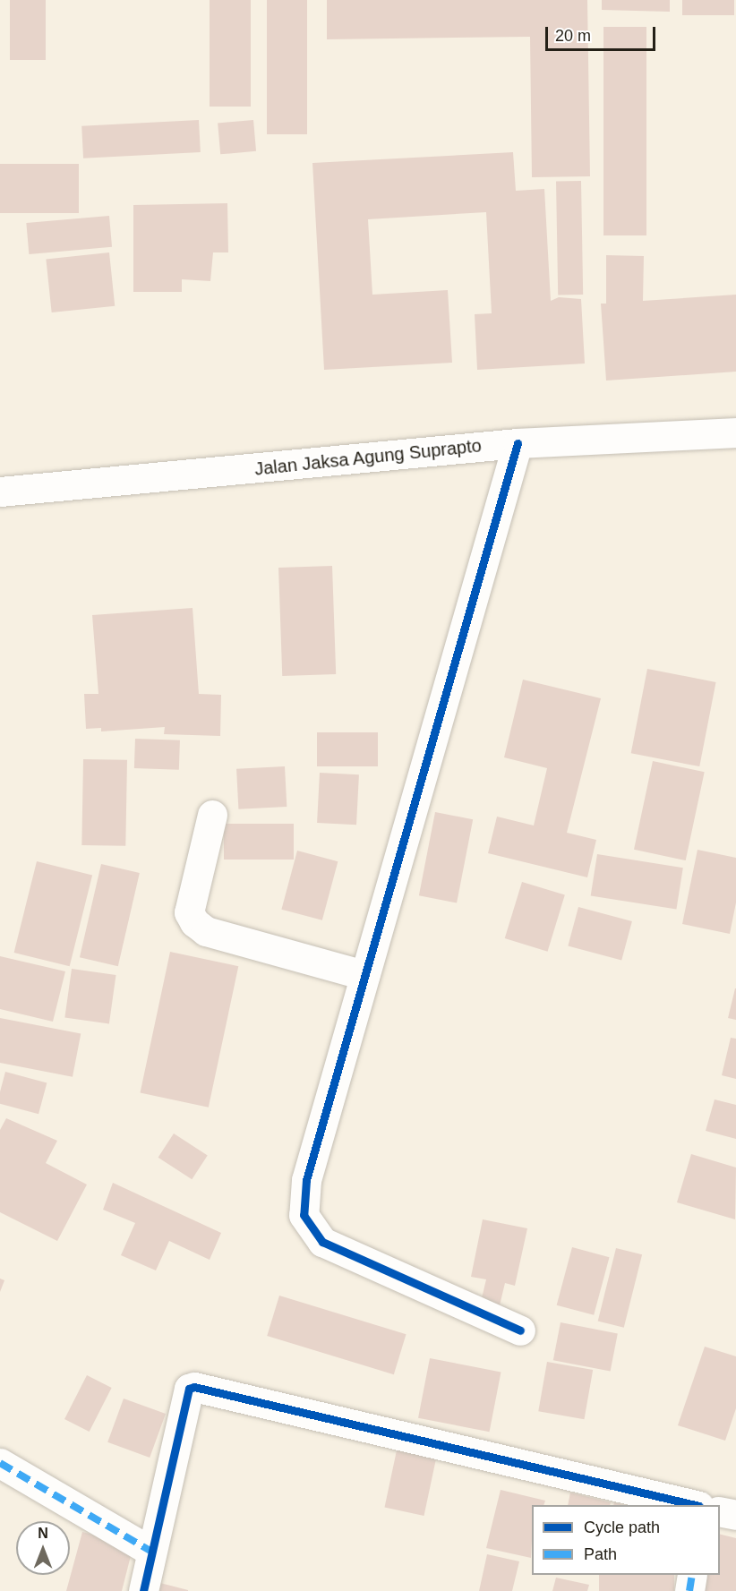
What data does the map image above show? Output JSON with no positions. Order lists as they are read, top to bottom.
{
  "streets": {
    "street": ["Jalan Jaksa Agung Suprapto"]
  },
  "legend": ["Cycle path", "Path"],
  "scale_bar": "20 m",
  "north": "top"
}
